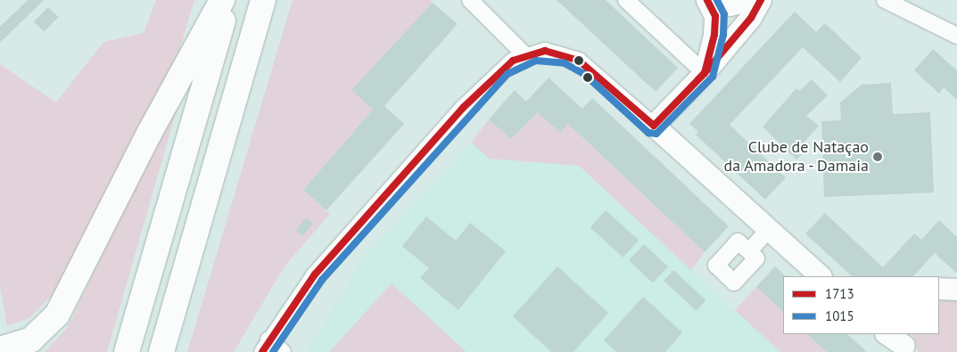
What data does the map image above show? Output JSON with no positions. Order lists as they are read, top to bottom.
{
  "places": ["Clube de Nataçao da Amadora - Damaia"],
  "lines": ["transit line 1713", "transit line 1015"],
  "legend": ["1713", "1015"]
}
